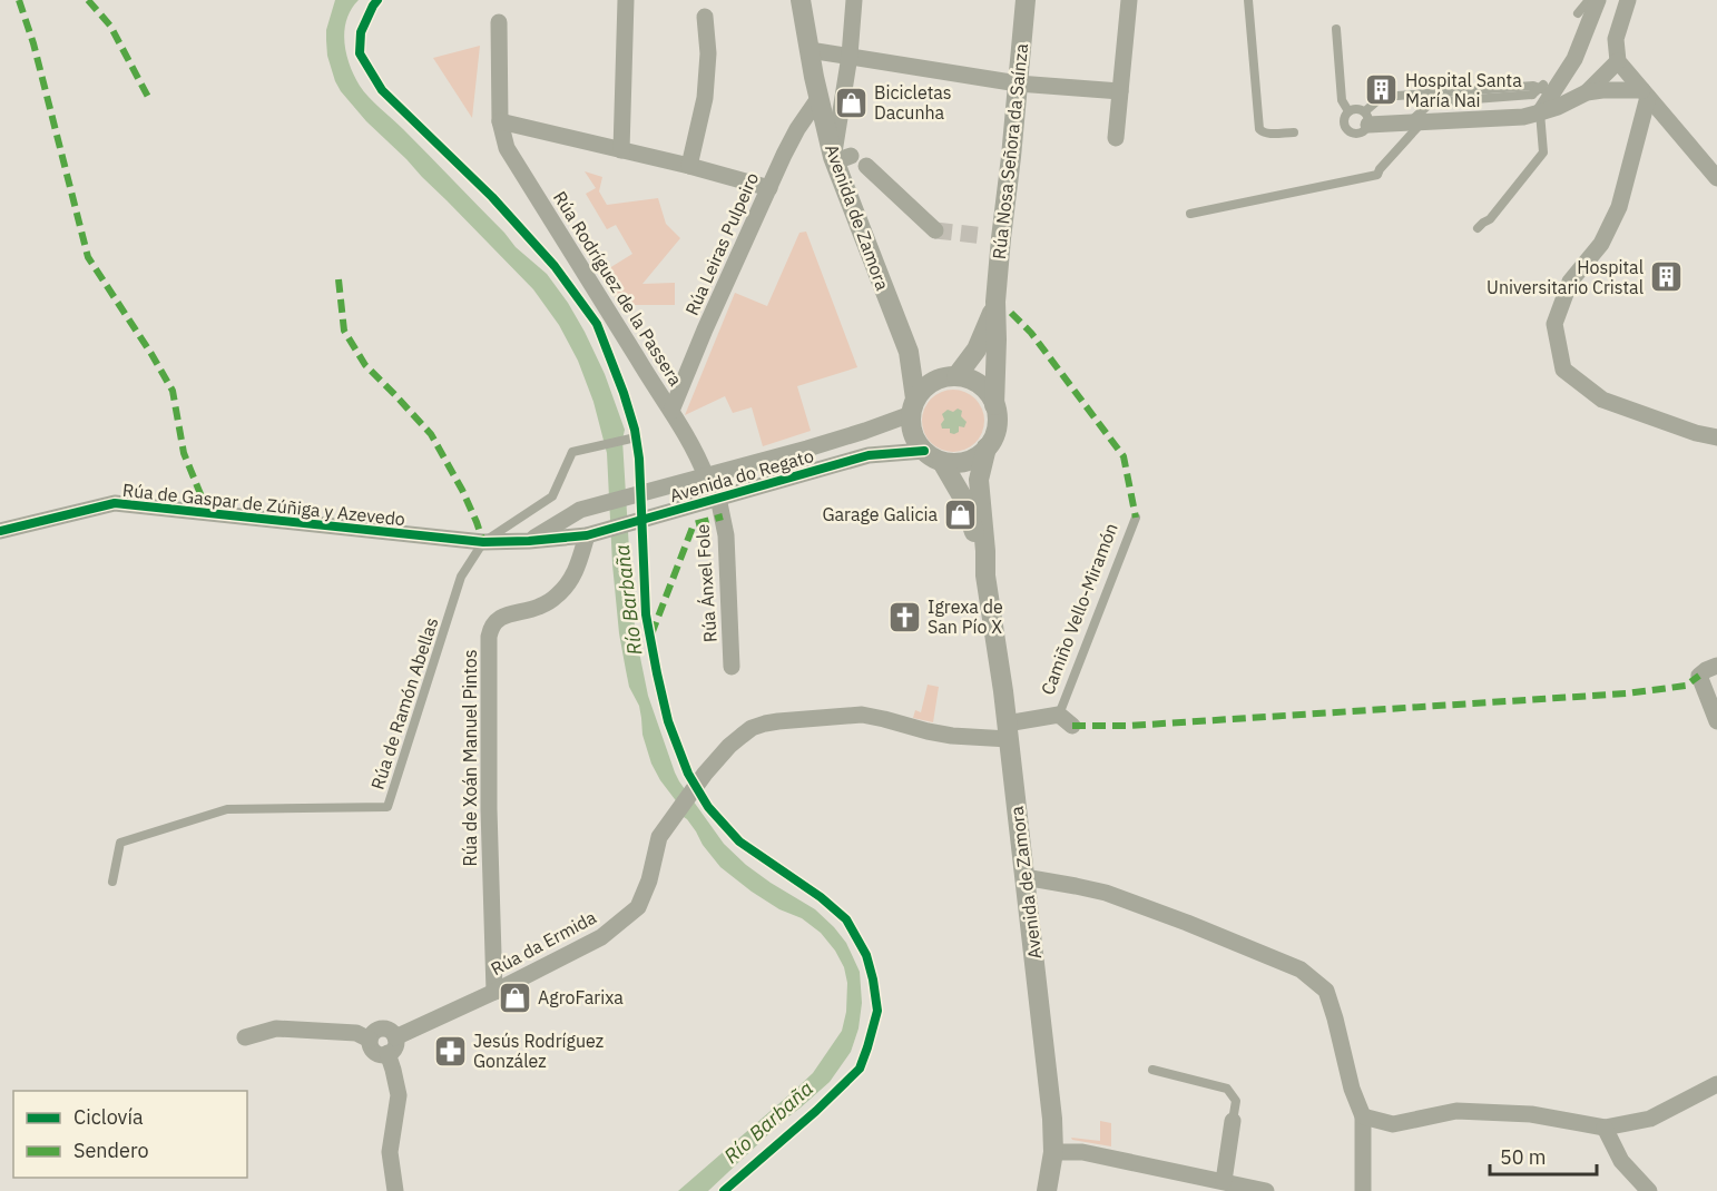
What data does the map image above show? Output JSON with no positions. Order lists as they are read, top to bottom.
{
  "streets": {
    "street": [
      "Rúa Nosa Señora da Saínza",
      "Avenida de Zamora",
      "Rúa Leiras Pulpeiro",
      "Rúa Rodríguez de la Passera",
      "Avenida do Regato",
      "Rúa de Gaspar de Zúñiga y Azevedo",
      "Rúa Ánxel Fole",
      "Rúa de Xoán Manuel Pintos",
      "Rúa da Ermida"
    ],
    "lane": ["Camiño Vello-Miramón", "Rúa de Ramón Abellas"]
  },
  "crossings": [
    ["Avenida de Zamora", "Rúa Leiras Pulpeiro"],
    ["Avenida de Zamora", "Avenida do Regato"],
    ["Avenida de Zamora", "Rúa da Ermida"],
    ["Rúa Leiras Pulpeiro", "Rúa Rodríguez de la Passera"],
    ["Rúa Rodríguez de la Passera", "Avenida do Regato"],
    ["Avenida do Regato", "Rúa de Gaspar de Zúñiga y Azevedo"],
    ["Avenida do Regato", "Rúa Ánxel Fole"],
    ["Avenida do Regato", "Rúa de Xoán Manuel Pintos"],
    ["Rúa de Gaspar de Zúñiga y Azevedo", "Rúa de Ramón Abellas"],
    ["Rúa de Xoán Manuel Pintos", "Rúa da Ermida"]
  ],
  "water": ["Río Barbaña"],
  "places": {
    "building": ["Hospital Santa María Nai", "Hospital Universitario Cristal"],
    "shop": ["Bicicletas Dacunha", "Garage Galicia", "AgroFarixa"],
    "church": ["Igrexa de San Pío X"],
    "pharmacy": ["Jesús Rodríguez González"]
  },
  "legend": ["Ciclovía", "Sendero"],
  "scale_bar": "50 m"
}
